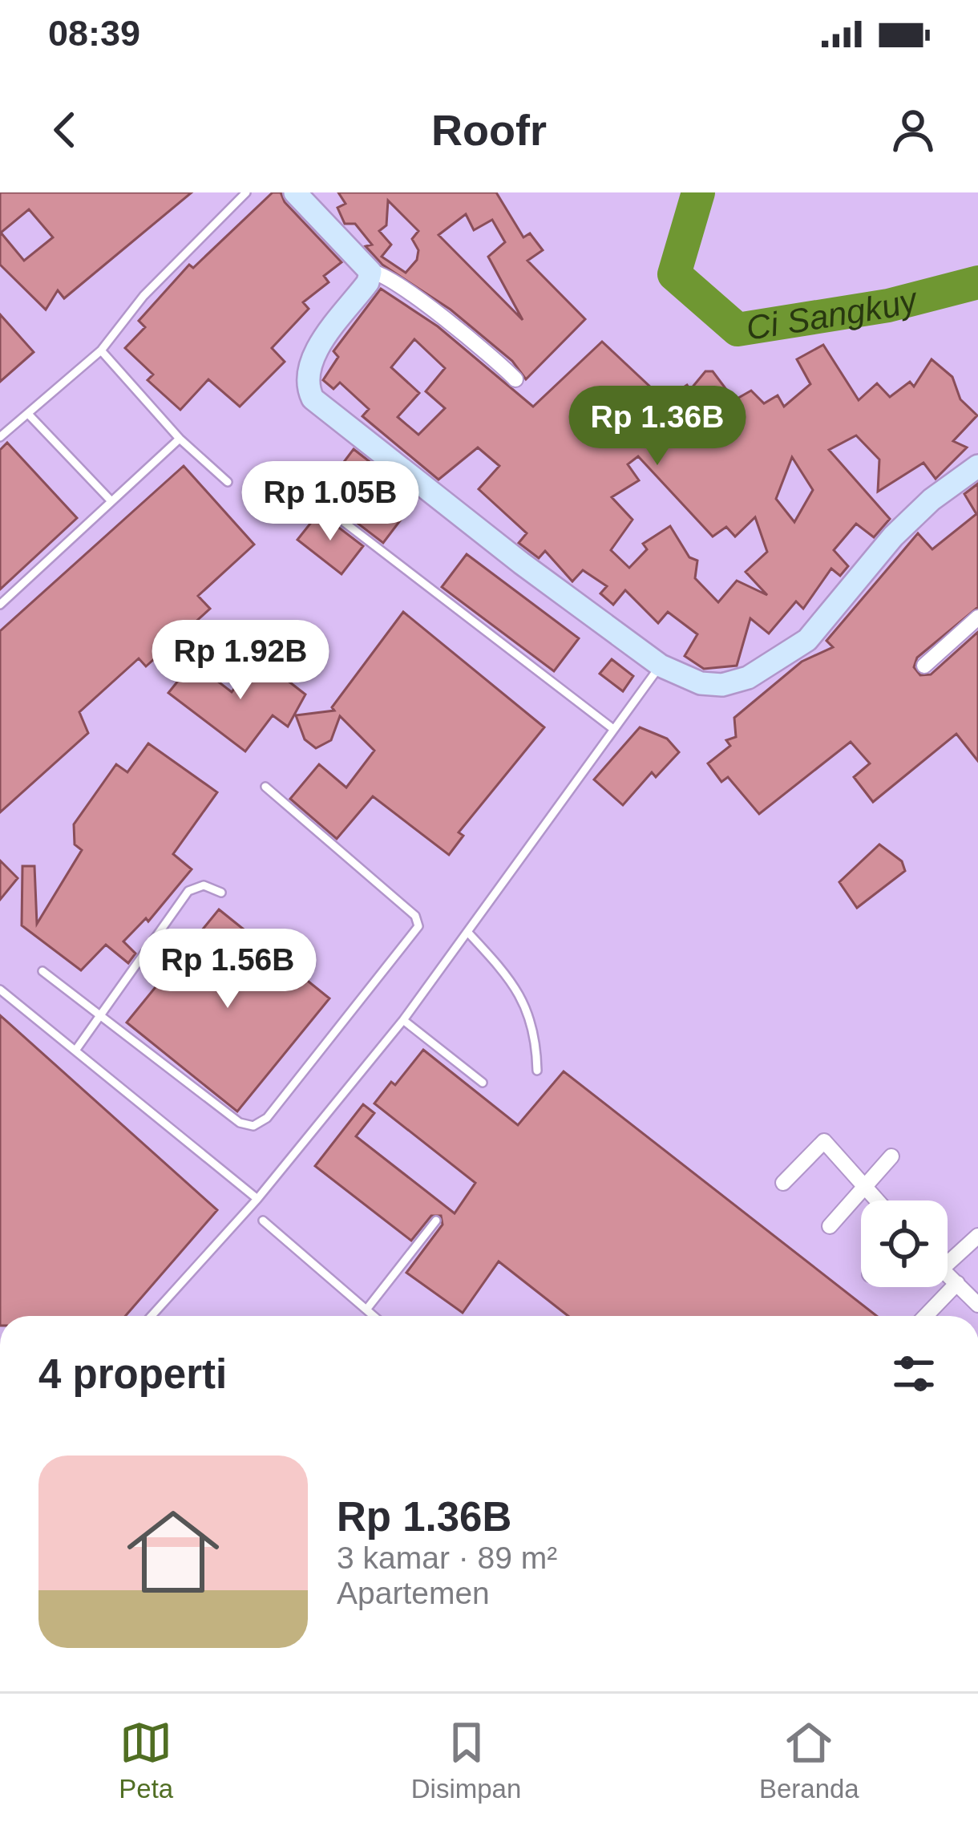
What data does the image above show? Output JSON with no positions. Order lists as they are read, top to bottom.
{
  "water": ["Ci Sangkuy"],
  "page": {
    "status": "08:39",
    "header": "Roofr",
    "price": [
      "Rp 1.36B",
      "Rp 1.05B",
      "Rp 1.92B",
      "Rp 1.56B"
    ],
    "heading": "4 properti",
    "list": [
      {
        "name": "Rp 1.36B",
        "note": "3 kamar · 89 m² · Apartemen"
      }
    ],
    "tabs": ["Peta", "Disimpan", "Beranda"]
  }
}
